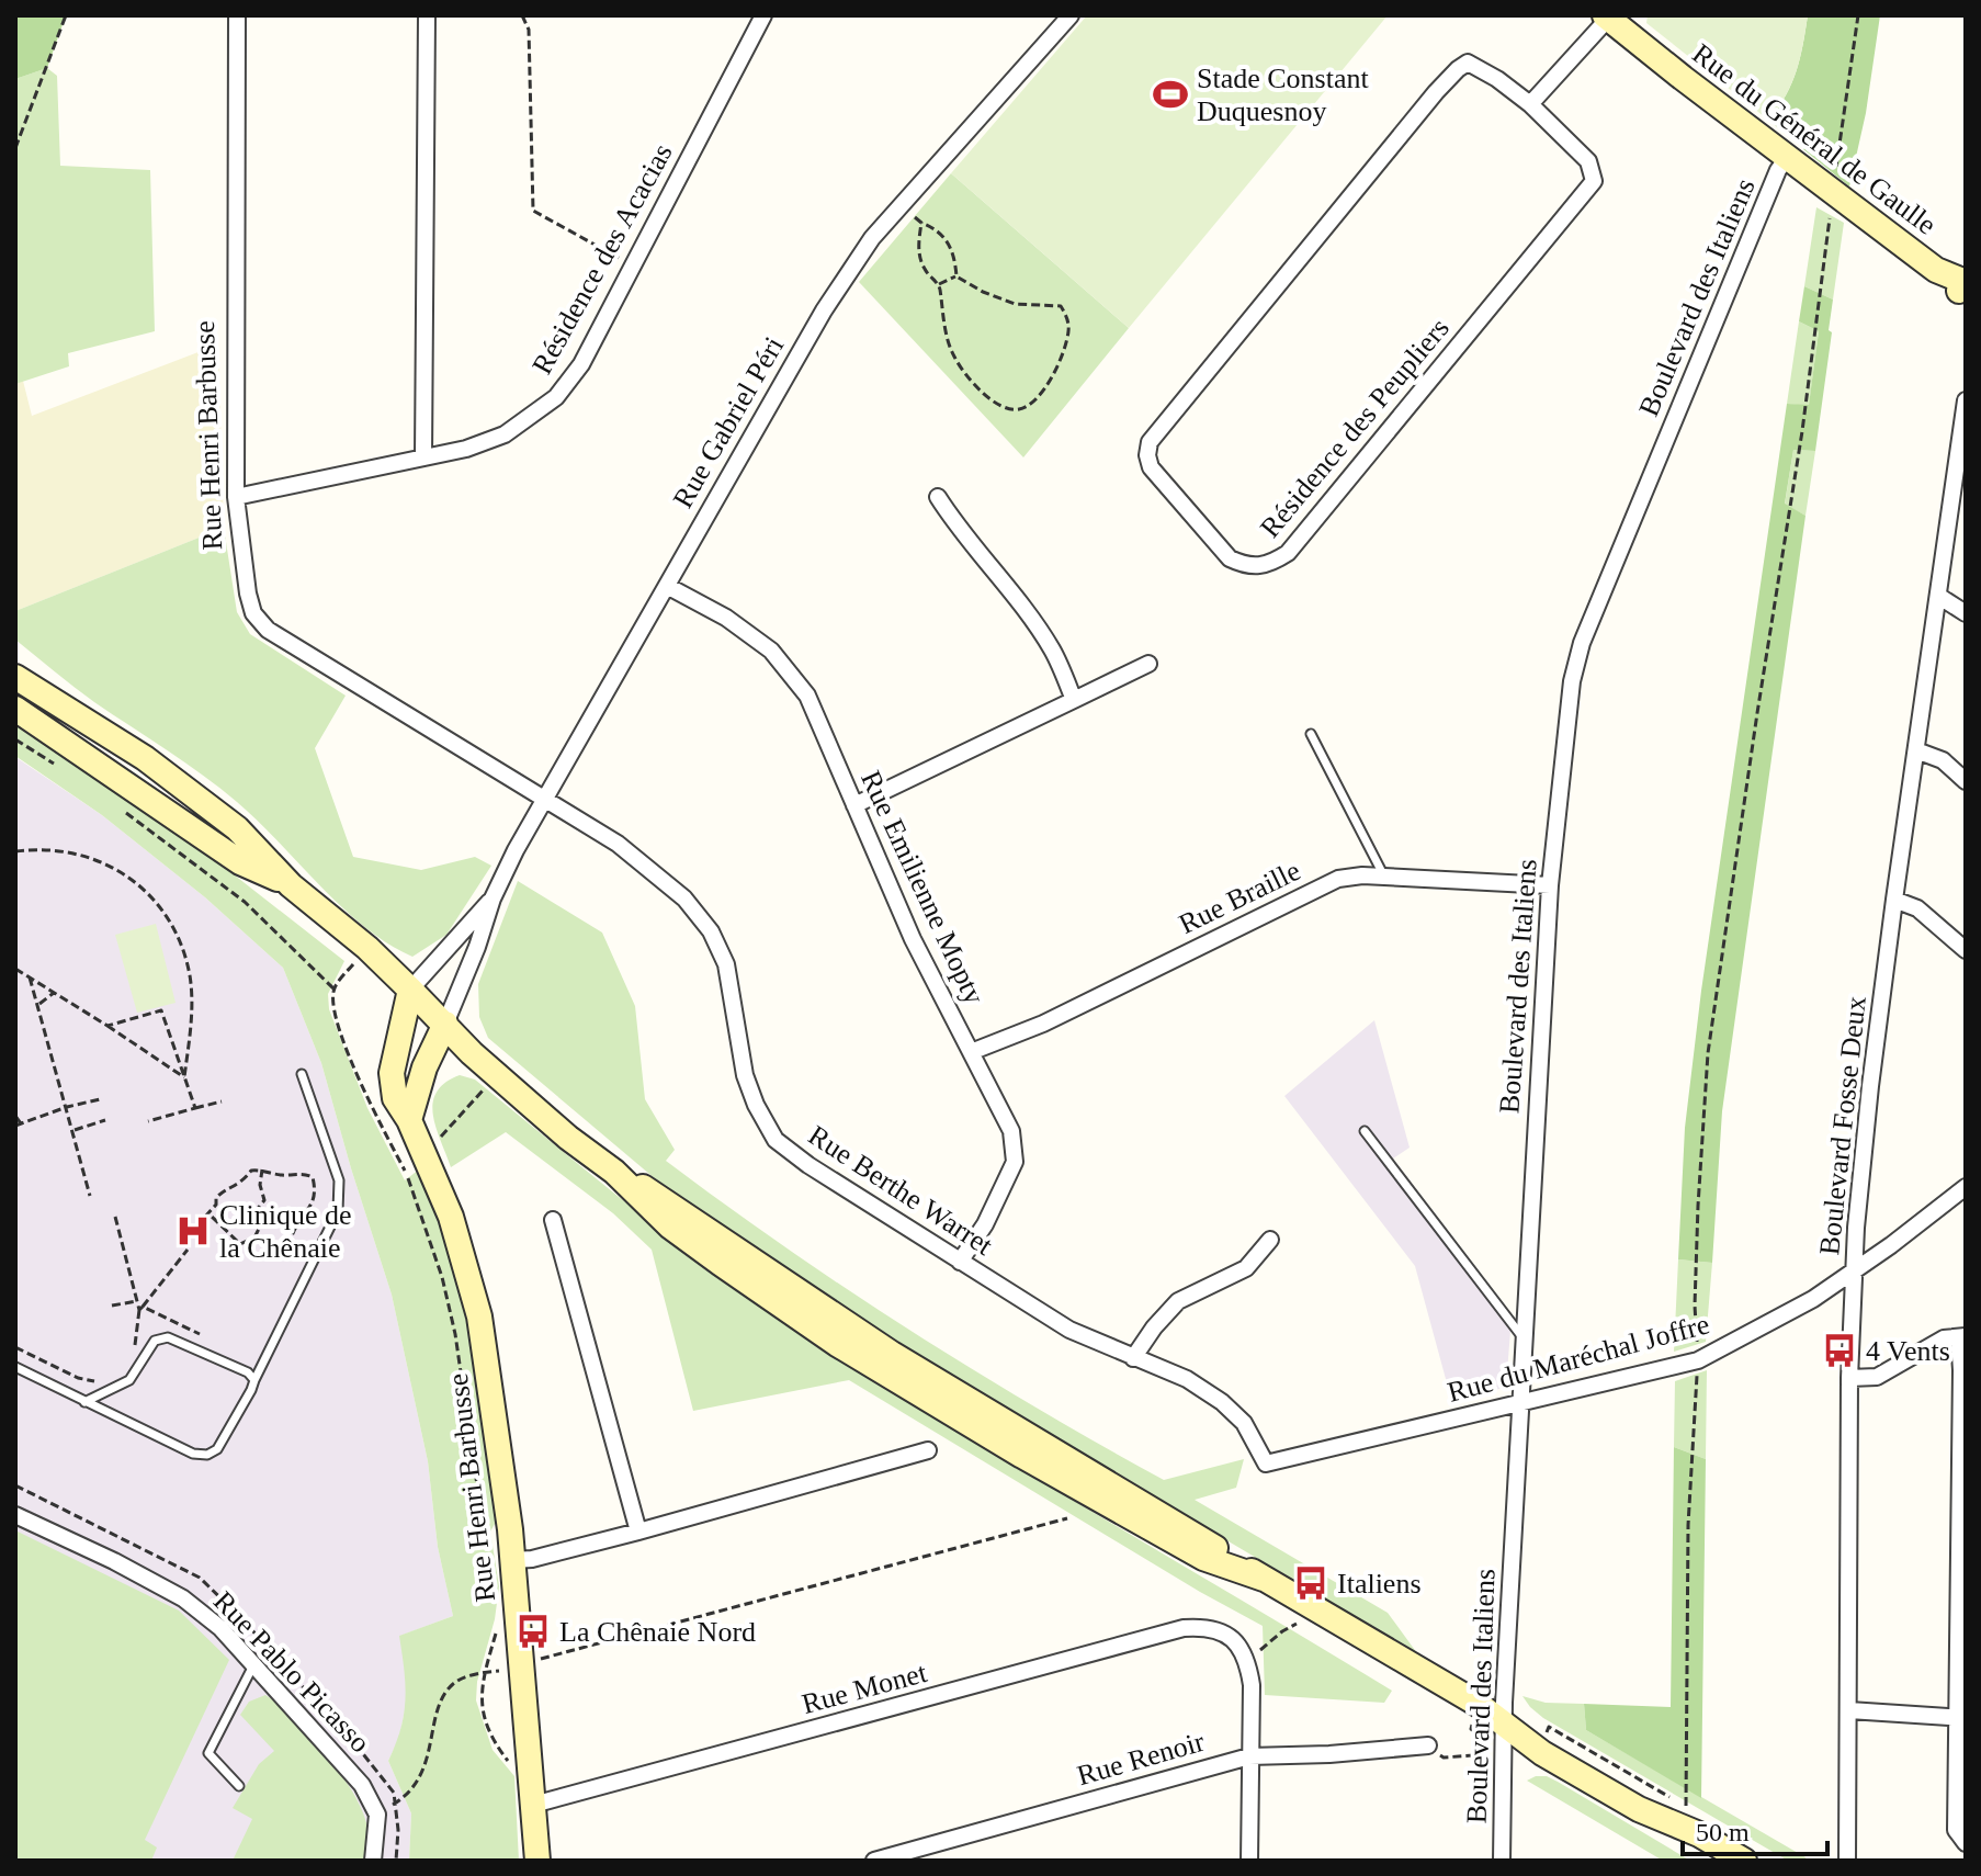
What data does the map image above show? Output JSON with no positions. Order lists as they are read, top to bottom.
{
  "streets": {
    "main road": ["Rue du Général de Gaulle", "Rue Henri Barbusse"],
    "street": [
      "Résidence des Acacias",
      "Boulevard des Italiens",
      "Rue Gabriel Péri",
      "Résidence des Peupliers",
      "Rue Emilienne Mopty",
      "Rue Braille",
      "Boulevard Fosse Deux",
      "Rue Berthe Warret",
      "Rue du Maréchal Joffre",
      "Rue Pablo Picasso",
      "Rue Monet",
      "Rue Renoir"
    ]
  },
  "crossings": [
    ["Rue du Général de Gaulle", "Boulevard des Italiens"],
    ["Résidence des Acacias", "Rue Henri Barbusse"],
    ["Boulevard des Italiens", "Rue Braille"],
    ["Boulevard des Italiens", "Rue du Maréchal Joffre"],
    ["Rue Gabriel Péri", "Rue Henri Barbusse"],
    ["Rue Gabriel Péri", "Rue Emilienne Mopty"],
    ["Rue Gabriel Péri", "Rue Berthe Warret"],
    ["Rue Henri Barbusse", "Rue Berthe Warret"],
    ["Rue Henri Barbusse", "Rue Monet"],
    ["Rue Emilienne Mopty", "Rue Braille"],
    ["Rue Emilienne Mopty", "Rue Berthe Warret"],
    ["Boulevard Fosse Deux", "Rue du Maréchal Joffre"],
    ["Rue Berthe Warret", "Rue du Maréchal Joffre"]
  ],
  "places": {
    "sports": ["Stade Constant Duquesnoy"],
    "hospital": ["Clinique de la Chênaie"],
    "bus stop": ["4 Vents", "Italiens", "La Chênaie Nord"]
  },
  "scale_bar": "50 m"
}
